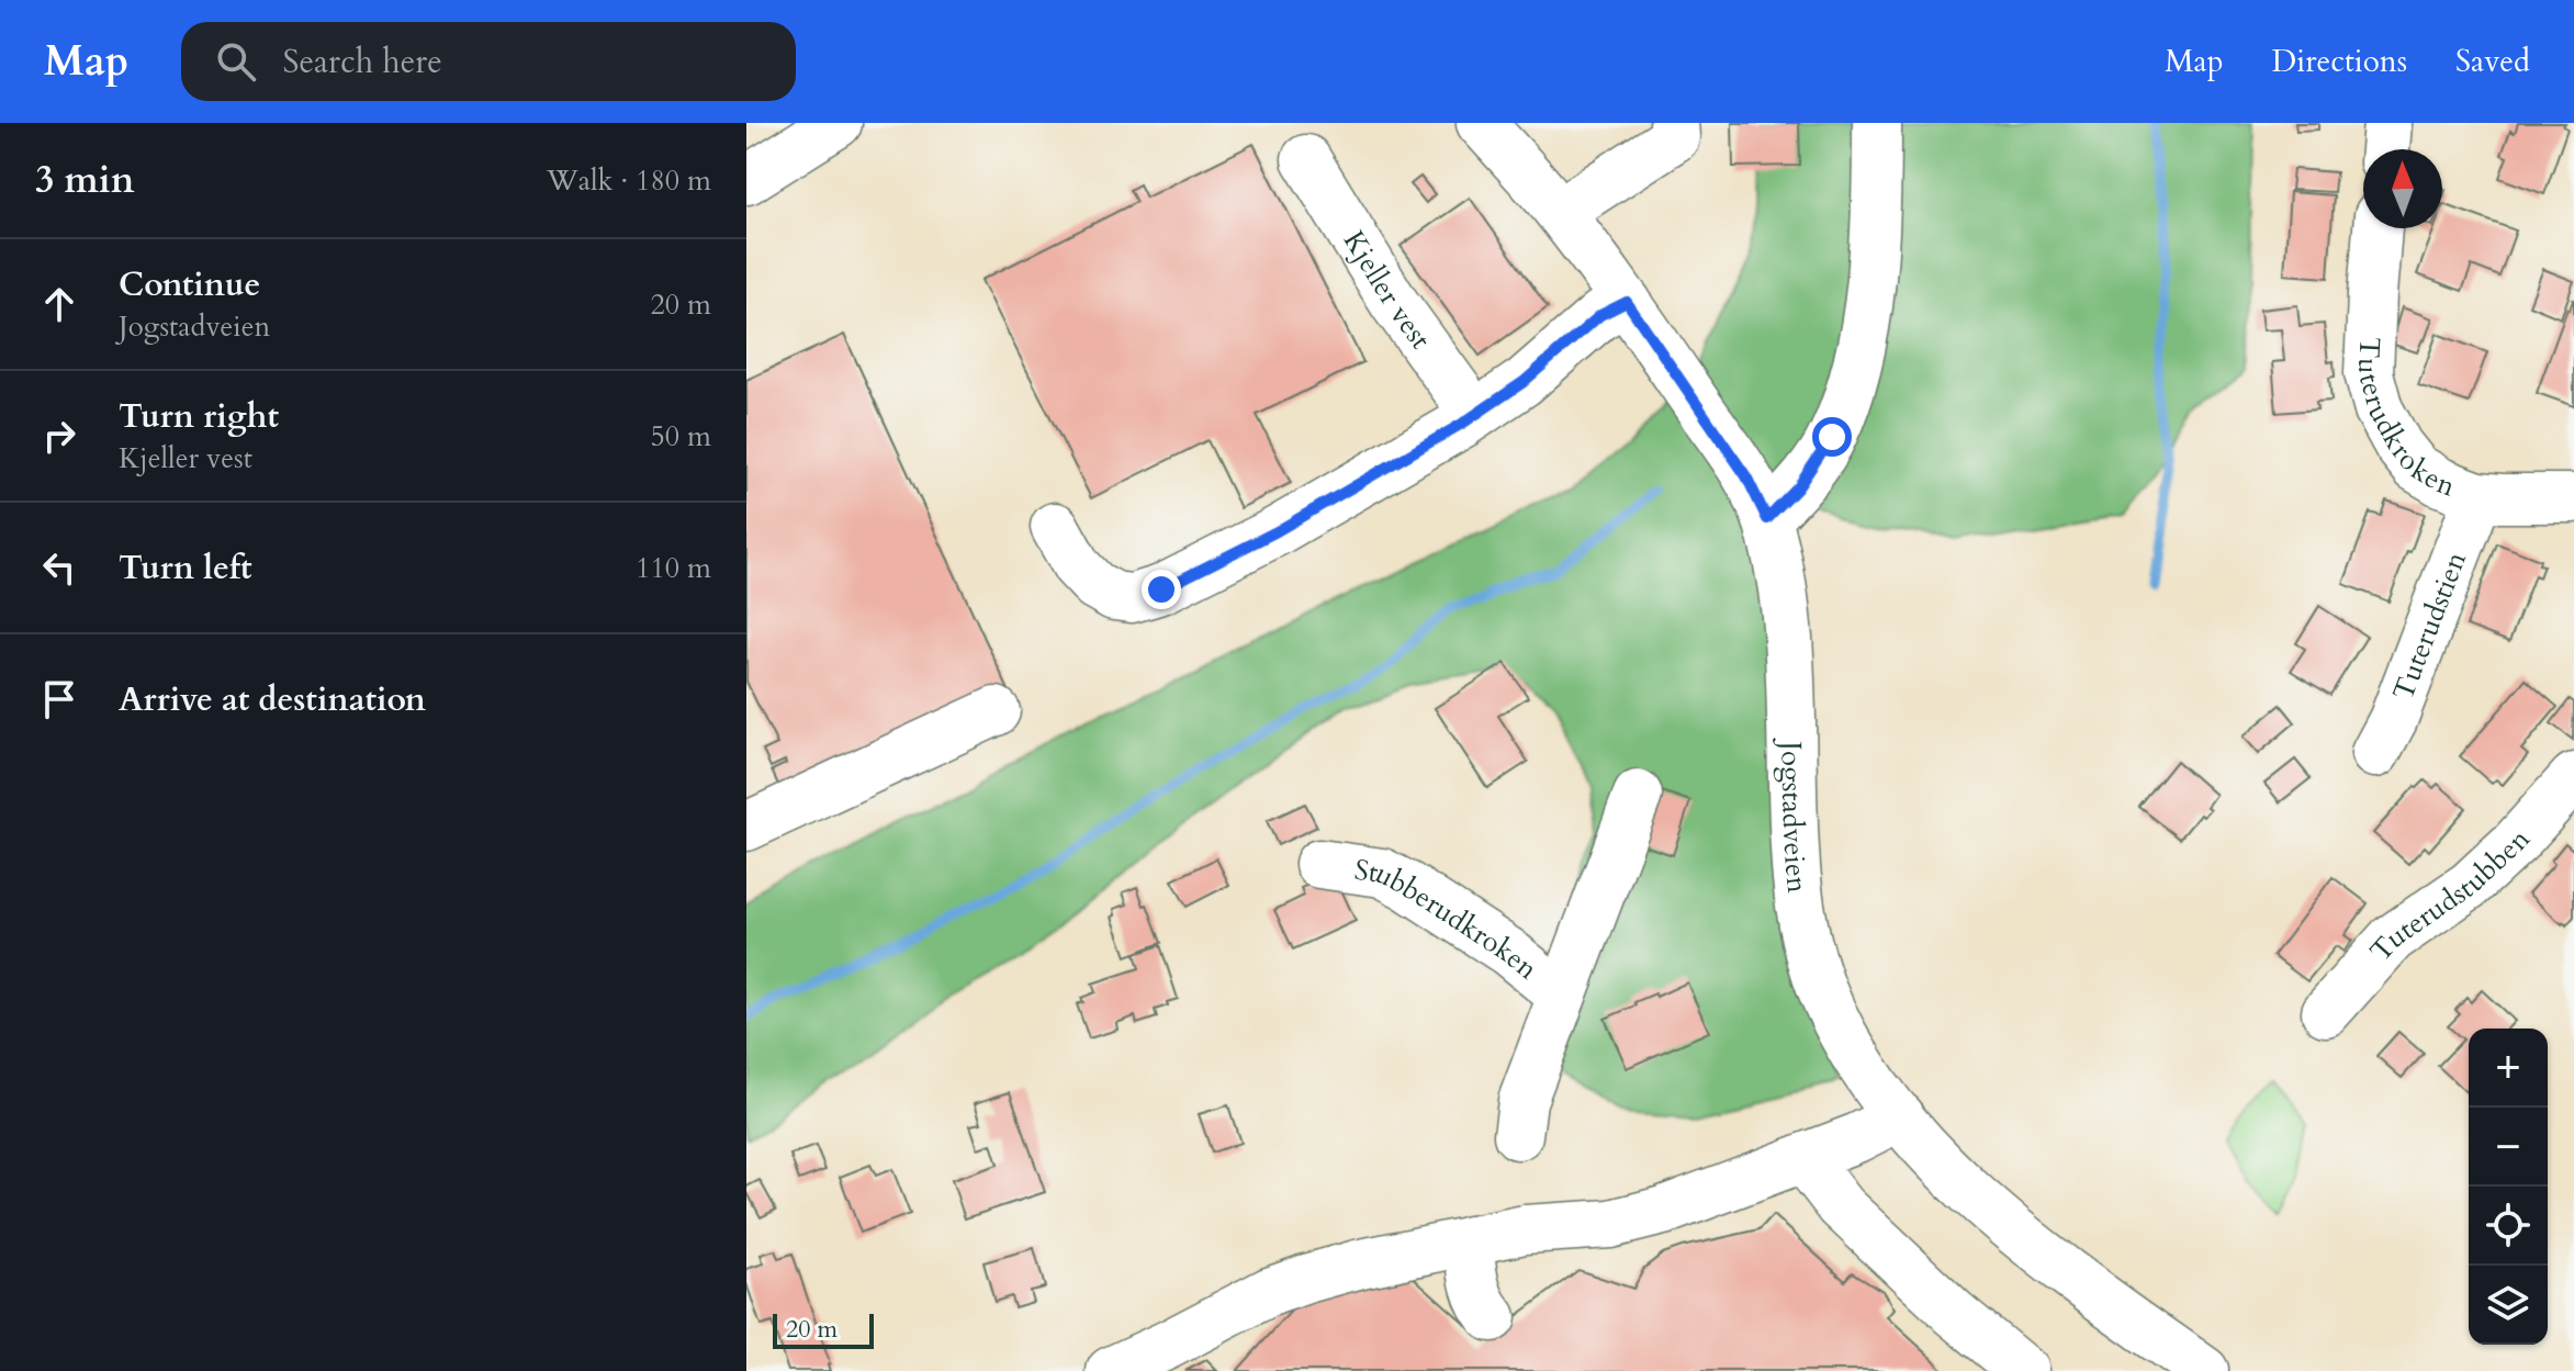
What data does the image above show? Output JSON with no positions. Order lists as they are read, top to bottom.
{
  "streets": {
    "street": [
      "Kjeller vest",
      "Tuterudkroken",
      "Tuterudstien",
      "Jogstadveien",
      "Tuterudstubben",
      "Stubberudkroken"
    ]
  },
  "crossings": [
    ["Tuterudkroken", "Tuterudstien"]
  ],
  "scale_bar": "20 m",
  "north": "top",
  "page": {
    "header": "Map",
    "search": "Search here",
    "nav": ["Map", "Directions", "Saved"],
    "heading": ["3 min", "Walk · 180 m"],
    "list": [
      ["Continue", "Jogstadveien", "20 m"],
      ["Turn right", "Kjeller vest", "50 m"],
      ["Turn left", "110 m"],
      "Arrive at destination"
    ],
    "map_buttons": ["+", "−"],
    "scale": "20 m"
  }
}
